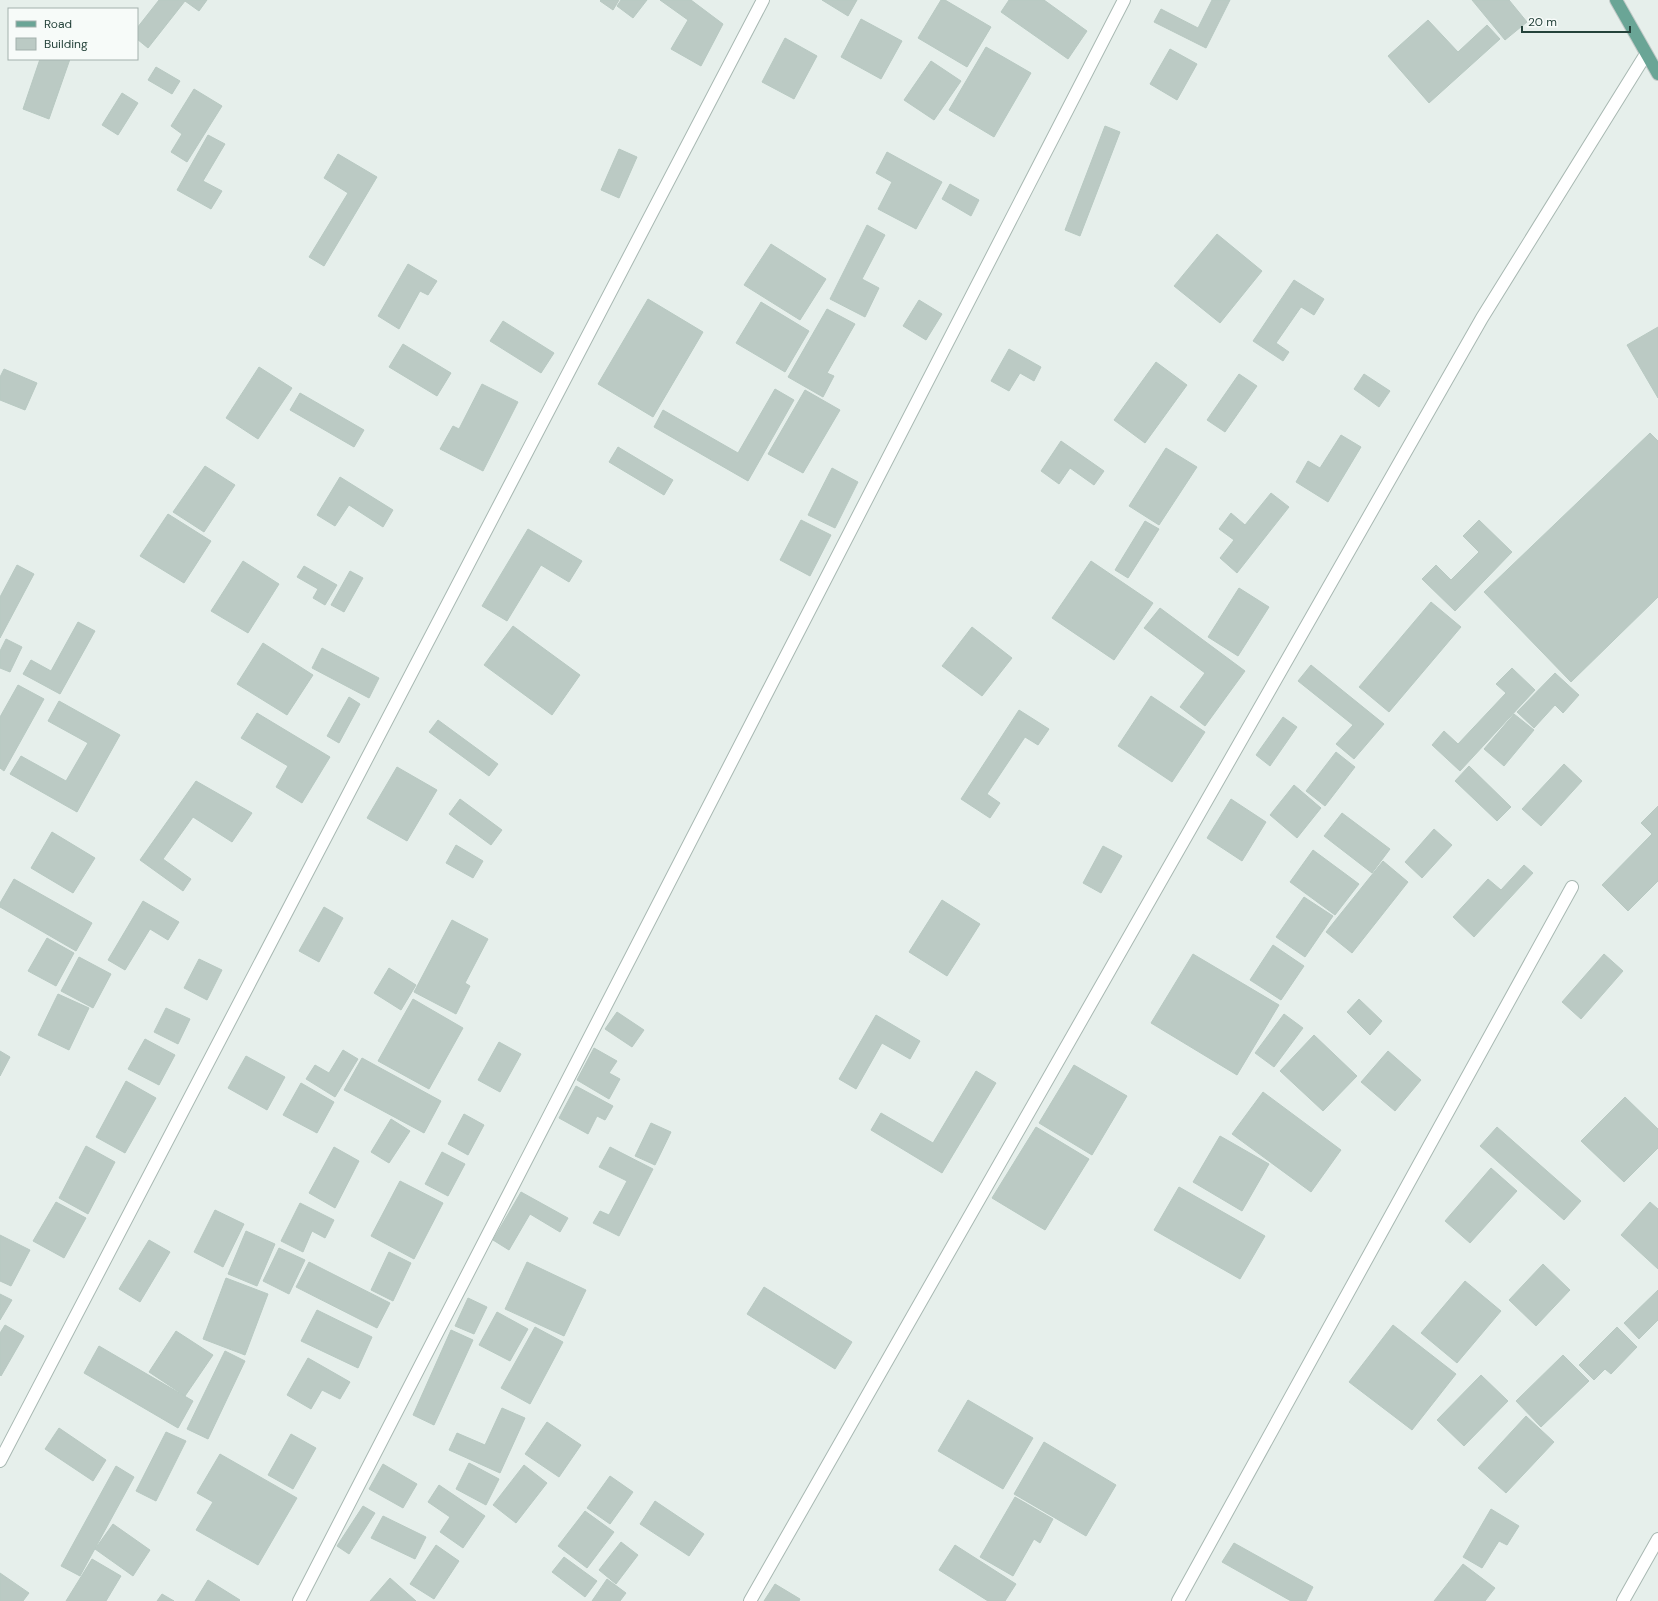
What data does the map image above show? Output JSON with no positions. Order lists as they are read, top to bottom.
{
  "legend": ["Road", "Building"],
  "scale_bar": "20 m"
}
